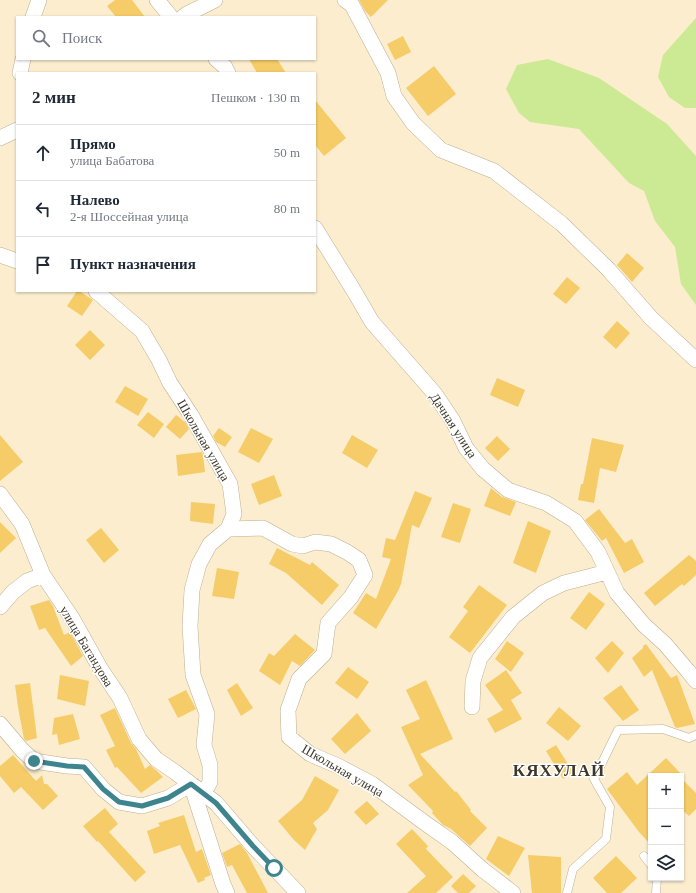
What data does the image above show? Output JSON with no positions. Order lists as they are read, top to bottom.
{
  "streets": {
    "street": ["Дачная улица", "Школьная улица", "улица Багандова"]
  },
  "districts": ["КЯХУЛАЙ"],
  "page": {
    "search": "Поиск",
    "heading": ["2 мин", "Пешком · 130 m"],
    "list": [
      ["Прямо", "улица Бабатова", "50 m"],
      ["Налево", "2-я Шоссейная улица", "80 m"],
      "Пункт назначения"
    ],
    "map_buttons": ["+", "−"]
  }
}
